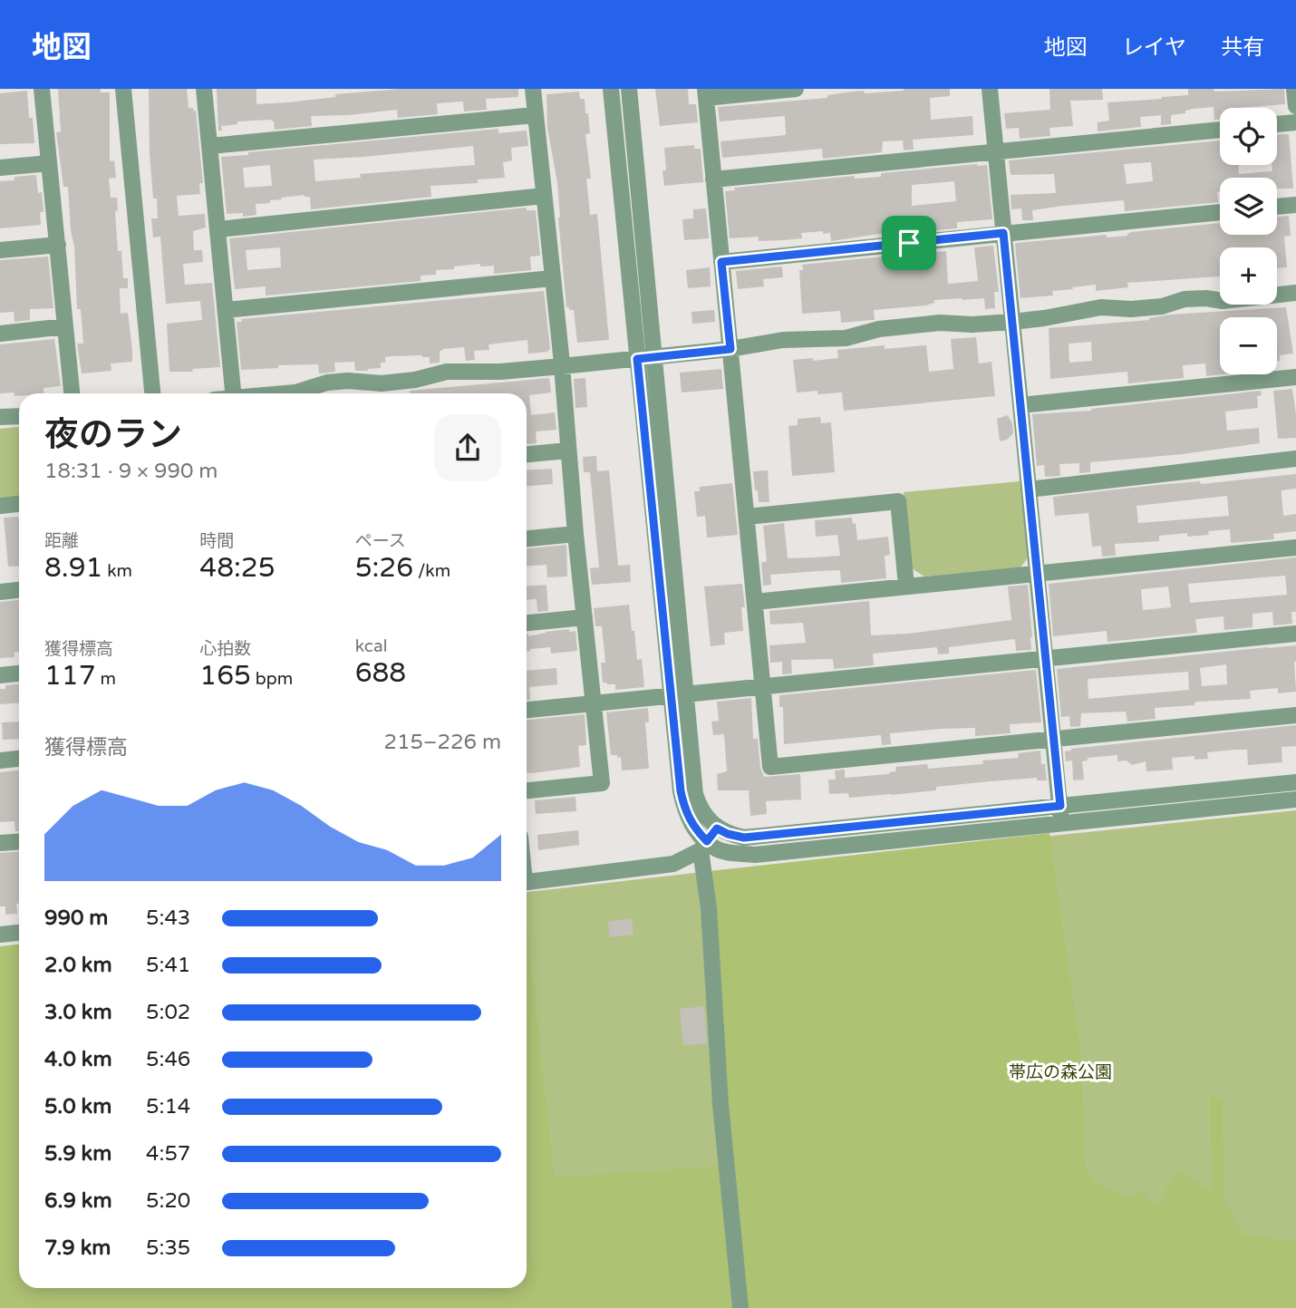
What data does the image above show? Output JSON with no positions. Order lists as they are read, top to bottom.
{
  "parks": ["帯広の森公園"],
  "page": {
    "header": "地図",
    "nav": ["地図", "レイヤ", "共有"],
    "map_buttons": ["+", "−"],
    "heading": ["夜のラン", "18:31 · 9 × 990 m"],
    "stats": [
      ["距離", "8.91 km"],
      ["時間", "48:25"],
      ["ペース", "5:26 /km"],
      ["獲得標高", "117 m"],
      ["心拍数", "165 bpm"],
      ["kcal", "688"]
    ],
    "chart": ["獲得標高", "215–226 m"],
    "list": [
      {
        "name": "990 m",
        "note": "5:43"
      },
      {
        "name": "2.0 km",
        "note": "5:41"
      },
      {
        "name": "3.0 km",
        "note": "5:02"
      },
      {
        "name": "4.0 km",
        "note": "5:46"
      },
      {
        "name": "5.0 km",
        "note": "5:14"
      },
      {
        "name": "5.9 km",
        "note": "4:57"
      },
      {
        "name": "6.9 km",
        "note": "5:20"
      },
      {
        "name": "7.9 km",
        "note": "5:35"
      }
    ]
  }
}
